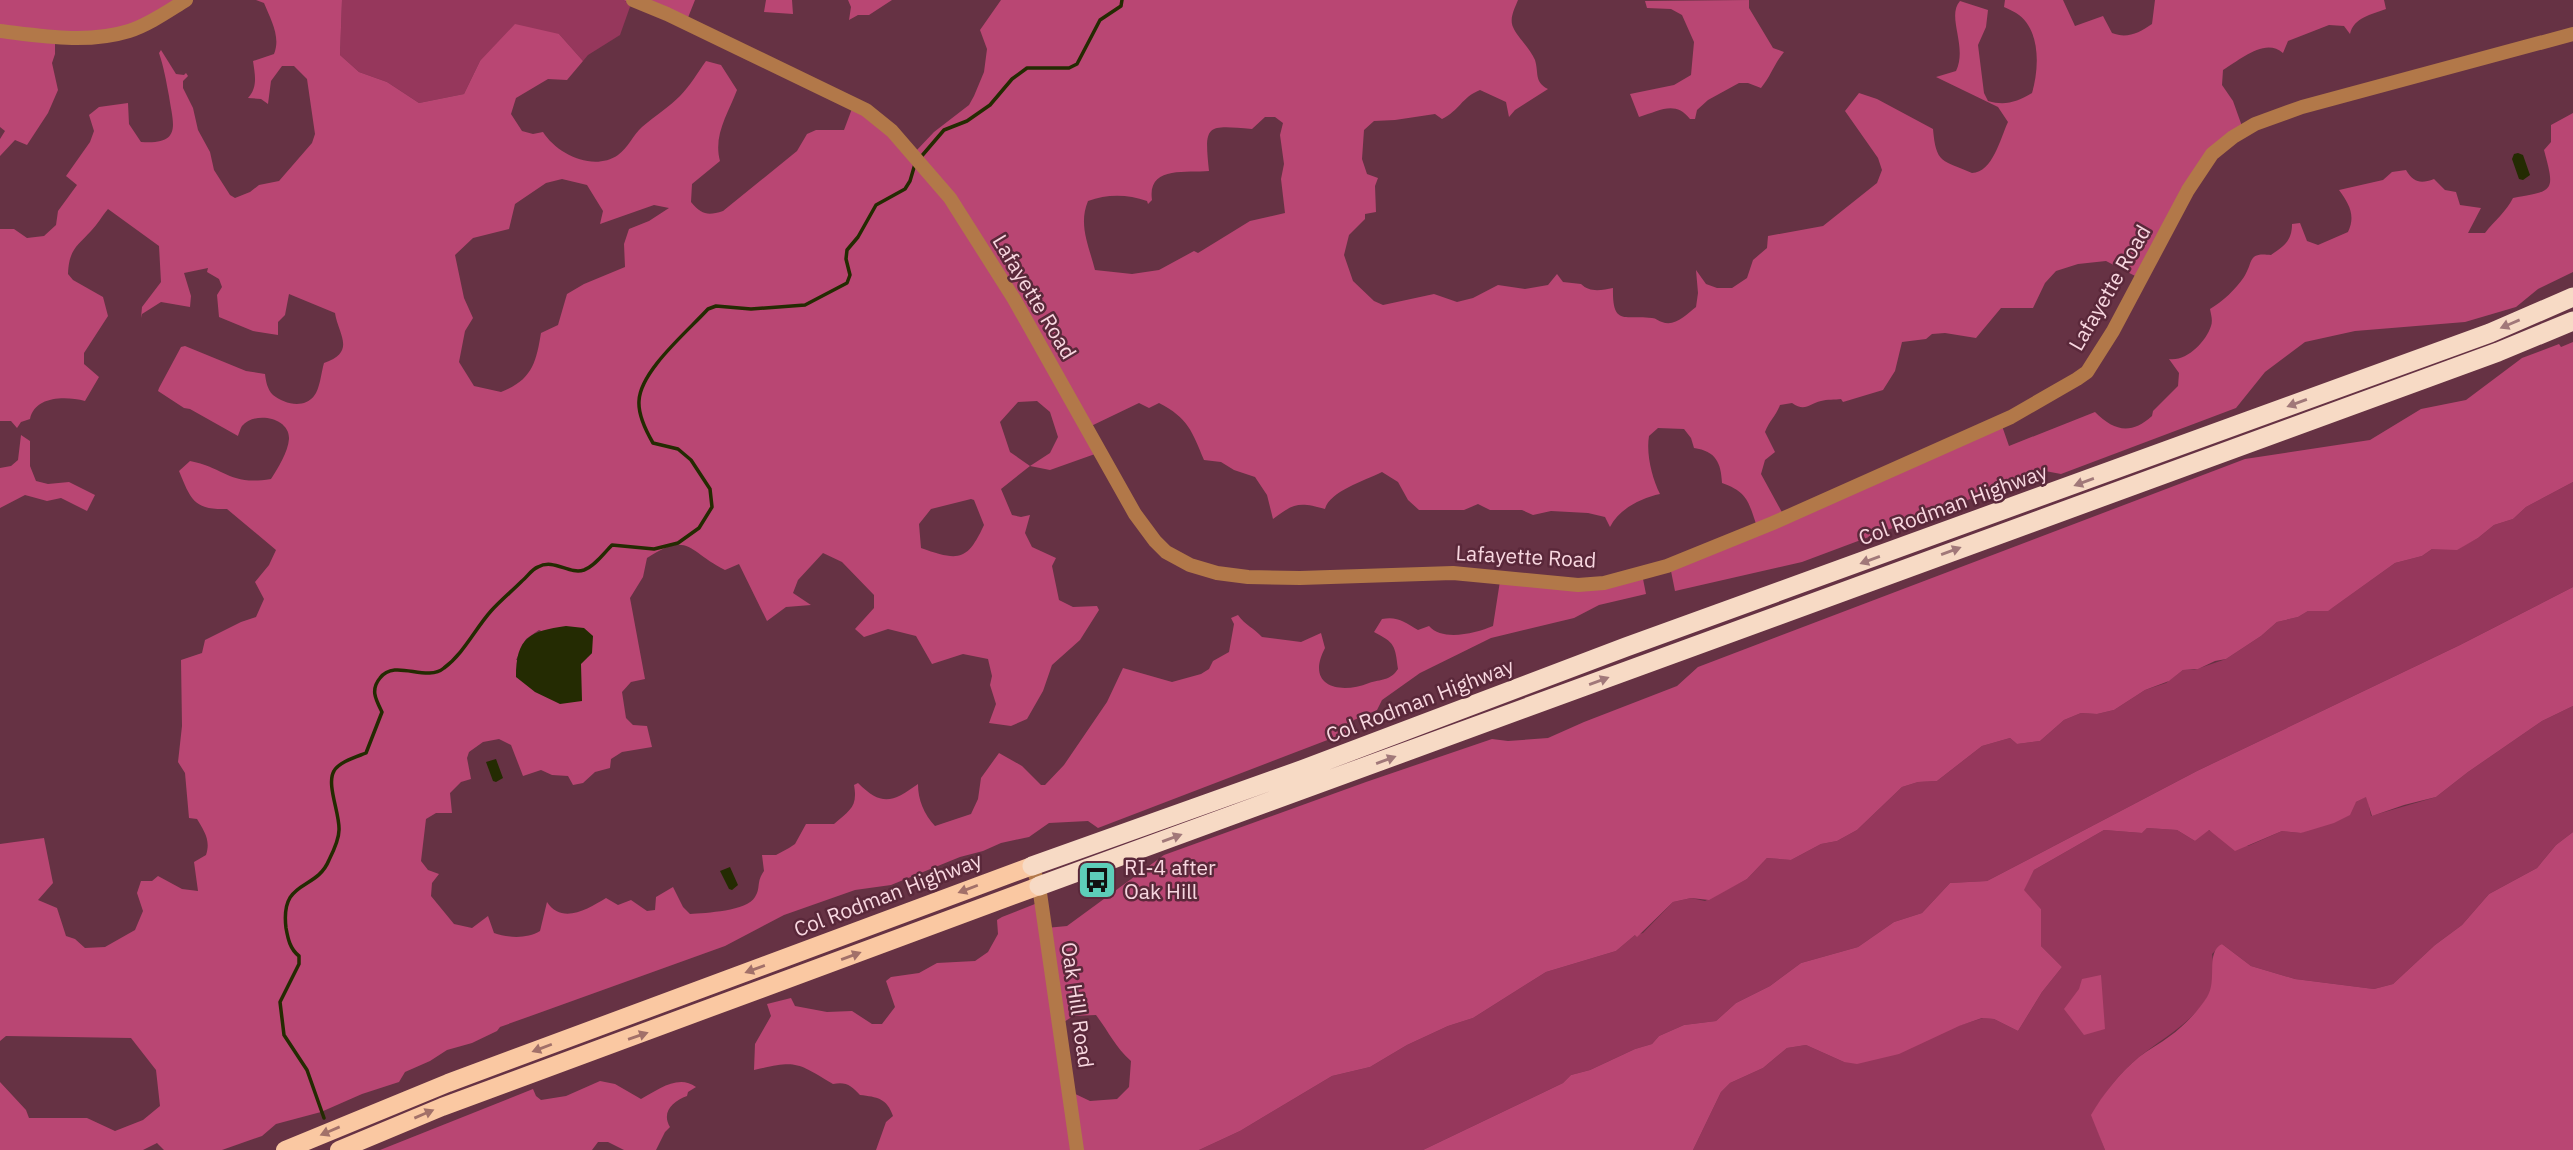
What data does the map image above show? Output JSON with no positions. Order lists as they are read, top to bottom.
{
  "streets": {
    "highway": ["Col Rodman Highway"],
    "street": ["Lafayette Road", "Oak Hill Road"]
  },
  "crossings": [
    ["Col Rodman Highway", "Oak Hill Road"]
  ],
  "places": {
    "bus stop": ["RI-4 after Oak Hill"]
  }
}
